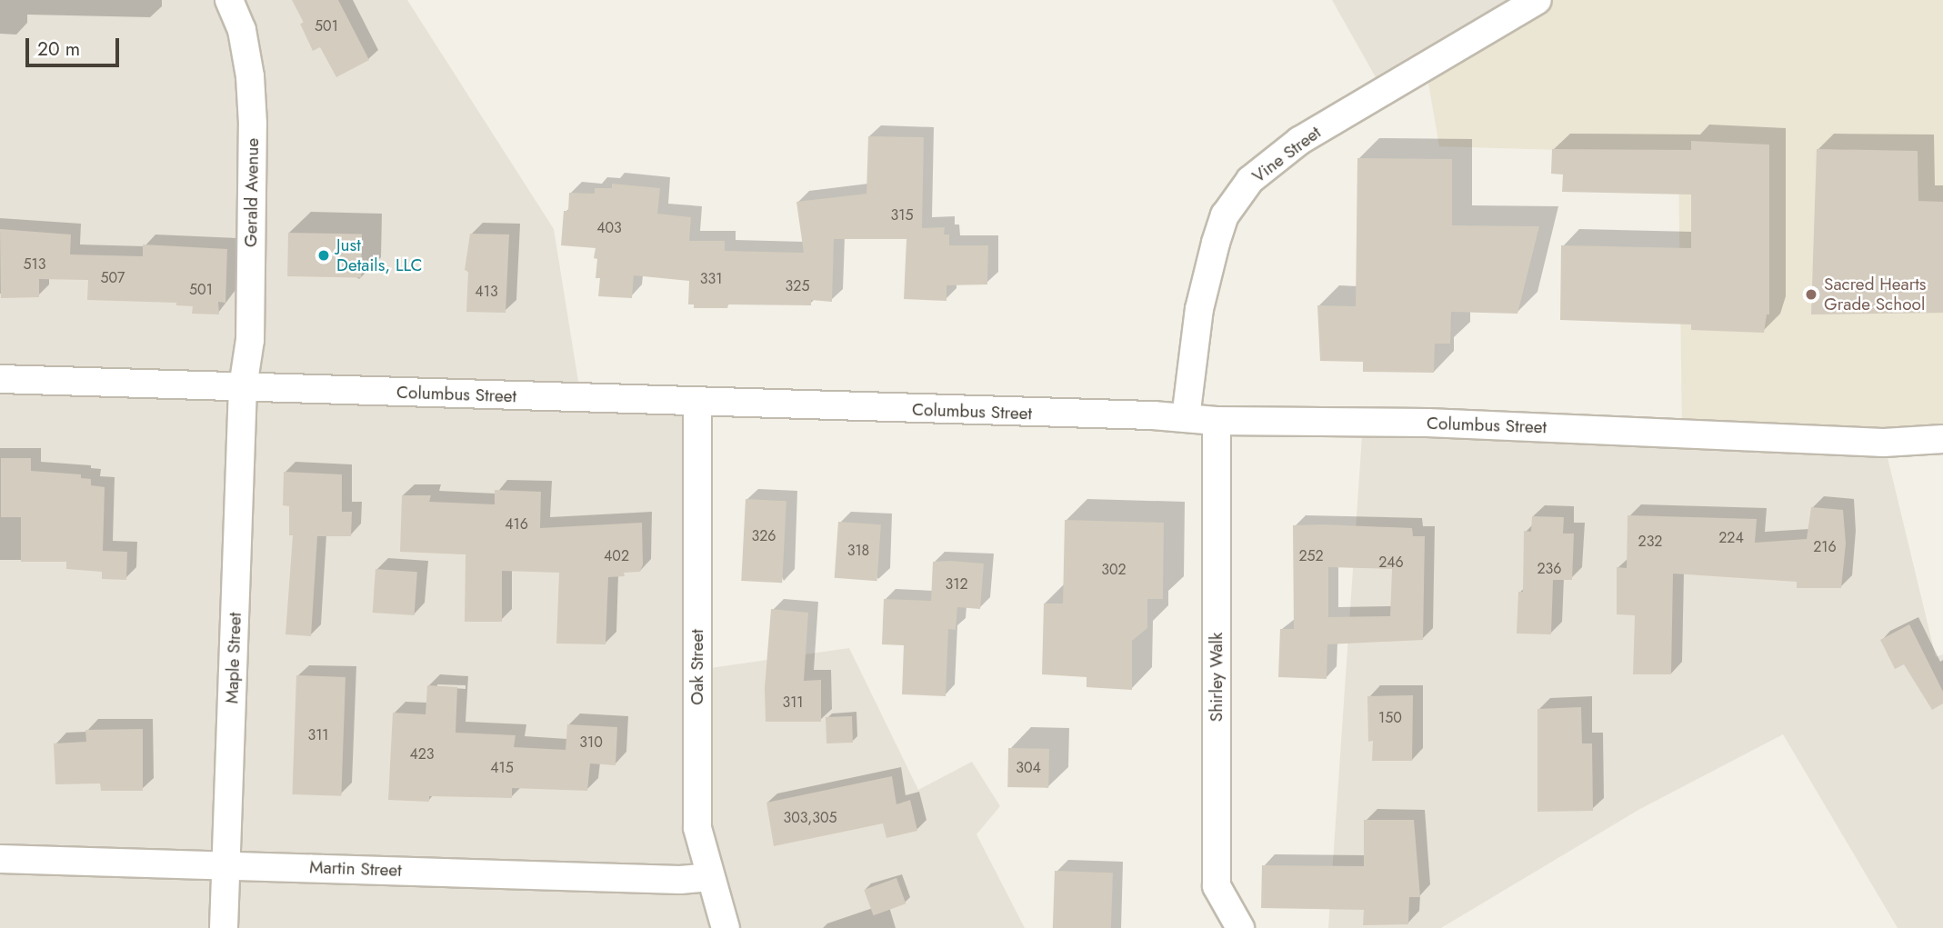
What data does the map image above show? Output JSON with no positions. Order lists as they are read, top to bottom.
{
  "streets": {
    "street": [
      "Vine Street",
      "Gerald Avenue",
      "Columbus Street",
      "Maple Street",
      "Oak Street",
      "Shirley Walk",
      "Martin Street"
    ]
  },
  "crossings": [
    ["Vine Street", "Columbus Street"],
    ["Gerald Avenue", "Columbus Street"],
    ["Gerald Avenue", "Maple Street"],
    ["Columbus Street", "Maple Street"],
    ["Columbus Street", "Oak Street"],
    ["Columbus Street", "Shirley Walk"],
    ["Maple Street", "Martin Street"],
    ["Oak Street", "Martin Street"]
  ],
  "places": ["Just Details, LLC", "Sacred Hearts Grade School"],
  "house_numbers": [
    "501",
    "315",
    "403",
    "513",
    "507",
    "331",
    "325",
    "501",
    "413",
    "416",
    "326",
    "224",
    "232",
    "216",
    "318",
    "402",
    "252",
    "246",
    "236",
    "302",
    "312",
    "311",
    "150",
    "311",
    "310",
    "423",
    "415",
    "304",
    "303,305"
  ],
  "scale_bar": "20 m"
}
